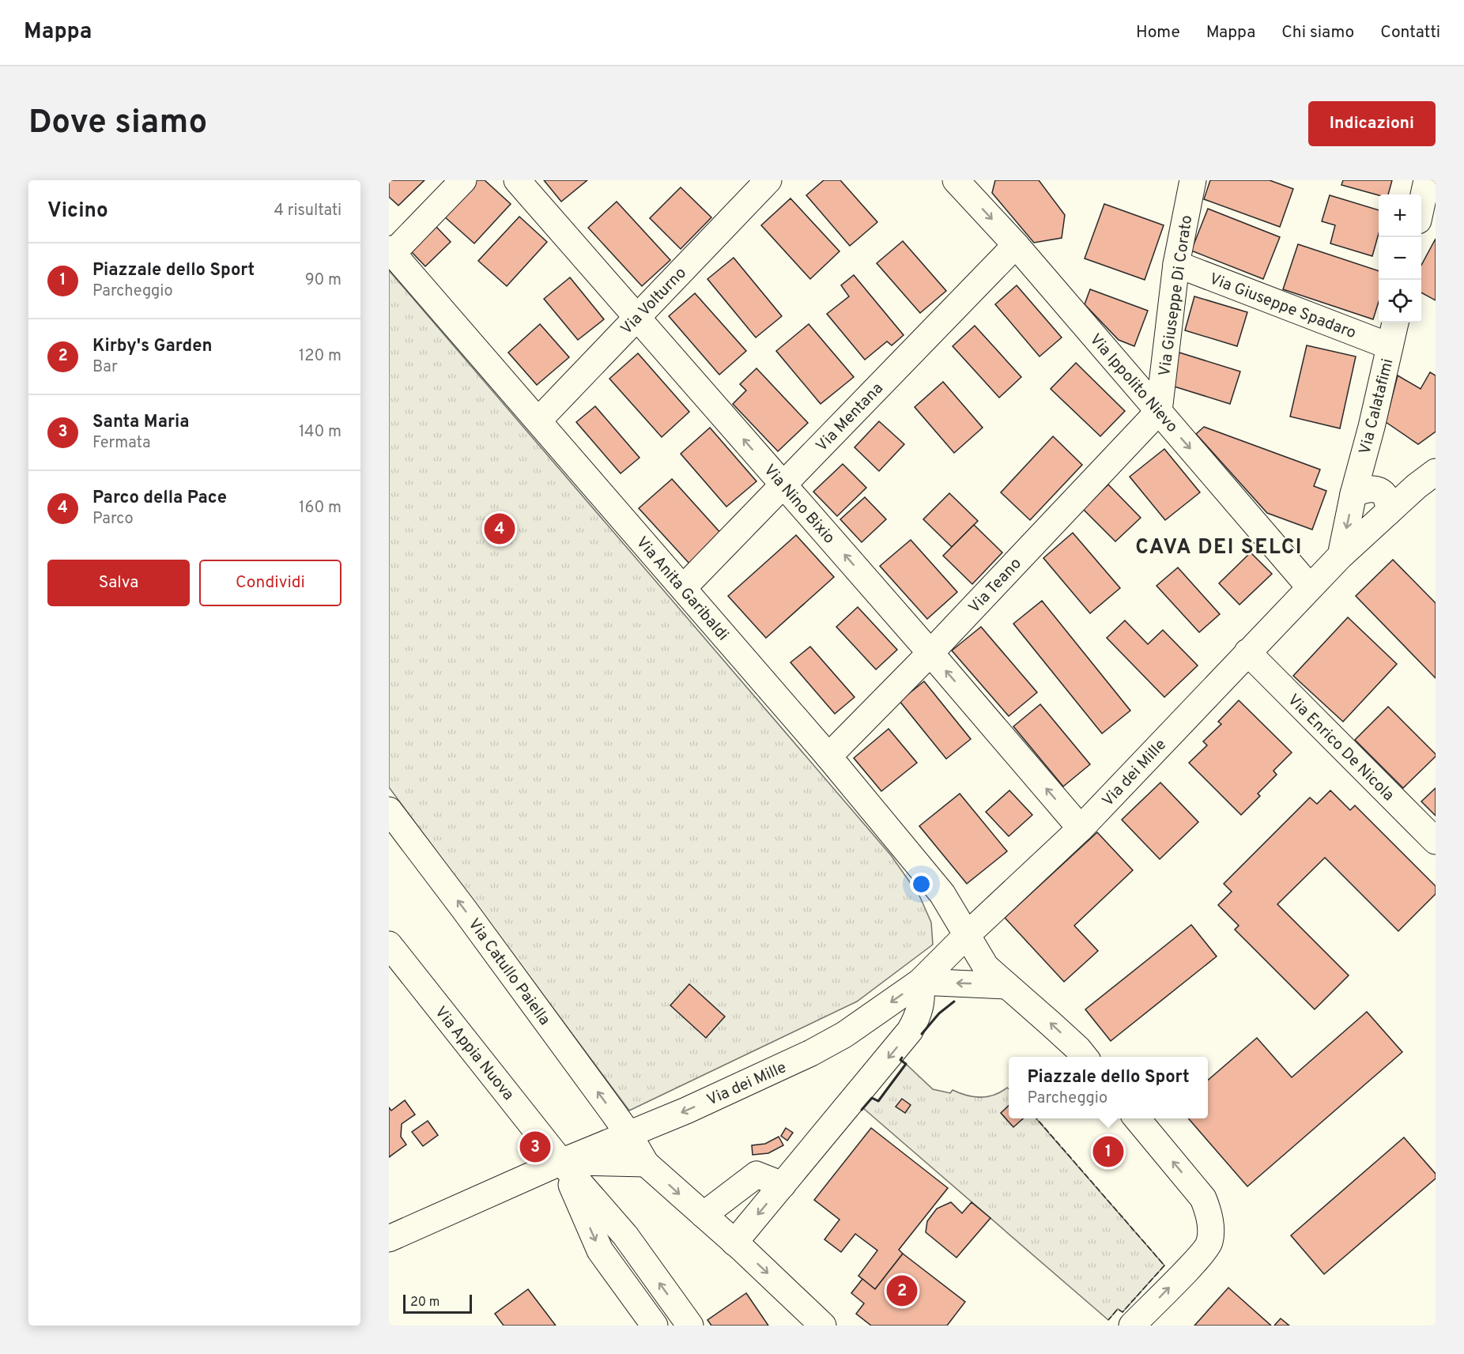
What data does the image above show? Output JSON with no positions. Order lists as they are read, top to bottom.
{
  "streets": {
    "street": [
      "Via Giuseppe Di Corato",
      "Via Volturno",
      "Via Giuseppe Spadaro",
      "Via Ippolito Nievo",
      "Via Calatafimi",
      "Via Mentana",
      "Via Nino Bixio",
      "Via Teano",
      "Via Anita Garibaldi",
      "Via Enrico De Nicola",
      "Via dei Mille",
      "Via Catullo Paiella",
      "Via Appia Nuova"
    ]
  },
  "crossings": [
    ["Via Giuseppe Di Corato", "Via Giuseppe Spadaro"],
    ["Via Giuseppe Di Corato", "Via Ippolito Nievo"],
    ["Via Giuseppe Di Corato", "Via Teano"],
    ["Via Volturno", "Via Nino Bixio"],
    ["Via Volturno", "Via Anita Garibaldi"],
    ["Via Giuseppe Spadaro", "Via Calatafimi"],
    ["Via Ippolito Nievo", "Via Mentana"],
    ["Via Ippolito Nievo", "Via Teano"],
    ["Via Ippolito Nievo", "Via dei Mille"],
    ["Via Mentana", "Via Nino Bixio"],
    ["Via Mentana", "Via Anita Garibaldi"],
    ["Via Nino Bixio", "Via Teano"],
    ["Via Nino Bixio", "Via dei Mille"],
    ["Via Teano", "Via Anita Garibaldi"],
    ["Via Anita Garibaldi", "Via dei Mille"],
    ["Via Enrico De Nicola", "Via dei Mille"],
    ["Via dei Mille", "Via Catullo Paiella"],
    ["Via dei Mille", "Via Appia Nuova"]
  ],
  "one_way": ["Via Ippolito Nievo", "Via Nino Bixio"],
  "districts": ["CAVA DEI SELCI"],
  "scale_bar": "20 m",
  "page": {
    "header": "Mappa",
    "nav": [
      "Home",
      "Mappa",
      "Chi siamo",
      "Contatti"
    ],
    "buttons": [
      "Indicazioni",
      ["Salva", "Condividi"]
    ],
    "title": "Dove siamo",
    "heading": ["Vicino", "4 risultati"],
    "map_buttons": ["+", "−"],
    "list": [
      {
        "mark": "1",
        "name": "Piazzale dello Sport",
        "note": "Parcheggio",
        "value": "90 m"
      },
      {
        "mark": "2",
        "name": "Kirby's Garden",
        "note": "Bar",
        "value": "120 m"
      },
      {
        "mark": "3",
        "name": "Santa Maria",
        "note": "Fermata",
        "value": "140 m"
      },
      {
        "mark": "4",
        "name": "Parco della Pace",
        "note": "Parco",
        "value": "160 m"
      }
    ],
    "pins": [
      "4",
      "3",
      "1",
      "2"
    ],
    "popup": ["Piazzale dello Sport", "Parcheggio"],
    "scale": "20 m"
  }
}
